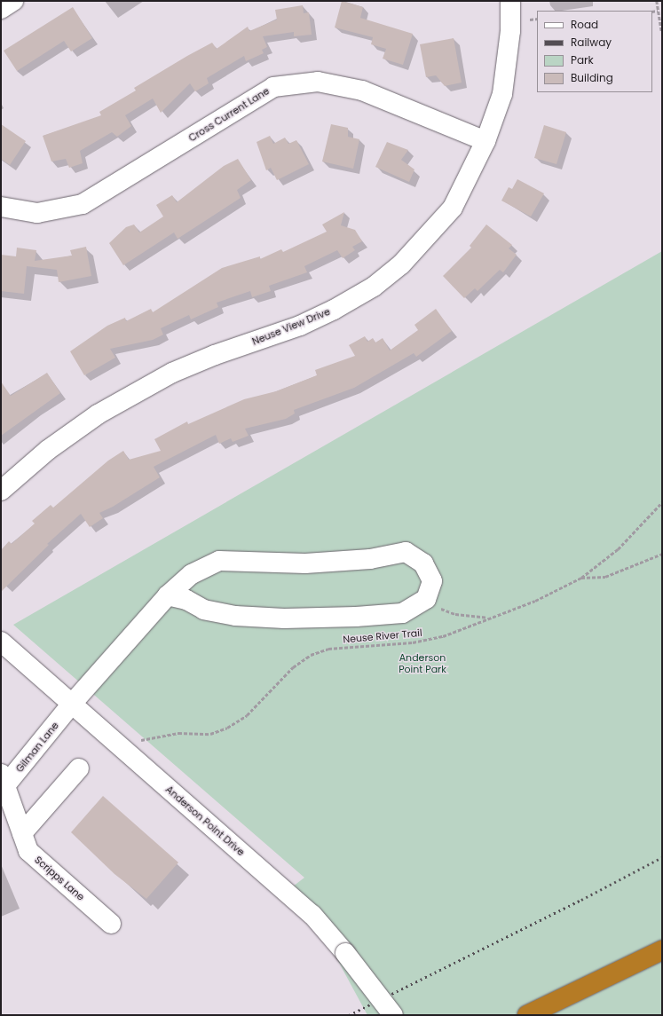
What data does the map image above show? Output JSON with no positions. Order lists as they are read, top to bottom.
{
  "streets": {
    "street": [
      "Cross Current Lane",
      "Neuse View Drive",
      "Gilman Lane",
      "Anderson Point Drive",
      "Scripps Lane"
    ],
    "path": ["Neuse River Trail"]
  },
  "crossings": [
    ["Cross Current Lane", "Neuse View Drive"],
    ["Gilman Lane", "Anderson Point Drive"],
    ["Gilman Lane", "Scripps Lane"]
  ],
  "parks": ["Anderson Point Park"],
  "legend": [
    "Road",
    "Railway",
    "Park",
    "Building"
  ]
}
